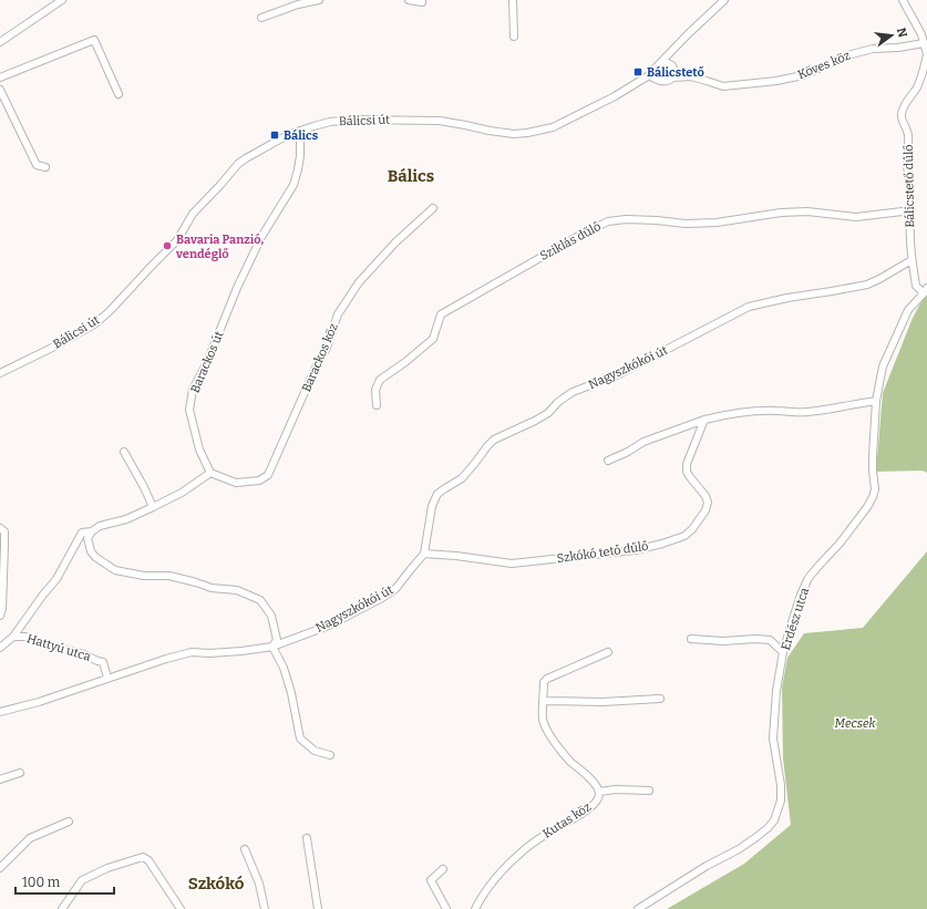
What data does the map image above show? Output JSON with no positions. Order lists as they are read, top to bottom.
{
  "streets": {
    "street": [
      "Köves köz",
      "Bálicsi út",
      "Bálicstető dűlő",
      "Sziklás dűlő",
      "Barackos köz",
      "Barackos út",
      "Nagyszkókói út",
      "Szkókó tető dűlő",
      "Erdész utca",
      "Hattyú utca",
      "Kutas köz"
    ]
  },
  "crossings": [
    ["Köves köz", "Bálicsi út"],
    ["Köves köz", "Bálicstető dűlő"],
    ["Bálicsi út", "Barackos út"],
    ["Bálicstető dűlő", "Sziklás dűlő"],
    ["Bálicstető dűlő", "Nagyszkókói út"],
    ["Bálicstető dűlő", "Erdész utca"],
    ["Barackos köz", "Barackos út"],
    ["Nagyszkókói út", "Szkókó tető dűlő"],
    ["Nagyszkókói út", "Hattyú utca"]
  ],
  "districts": ["Bálics", "Szkókó"],
  "parks": ["Mecsek"],
  "places": {
    "transit": ["Bálicstető", "Bálics"],
    "other": ["Bavaria Panzió, vendéglő"]
  },
  "scale_bar": "100 m",
  "north": "right"
}
